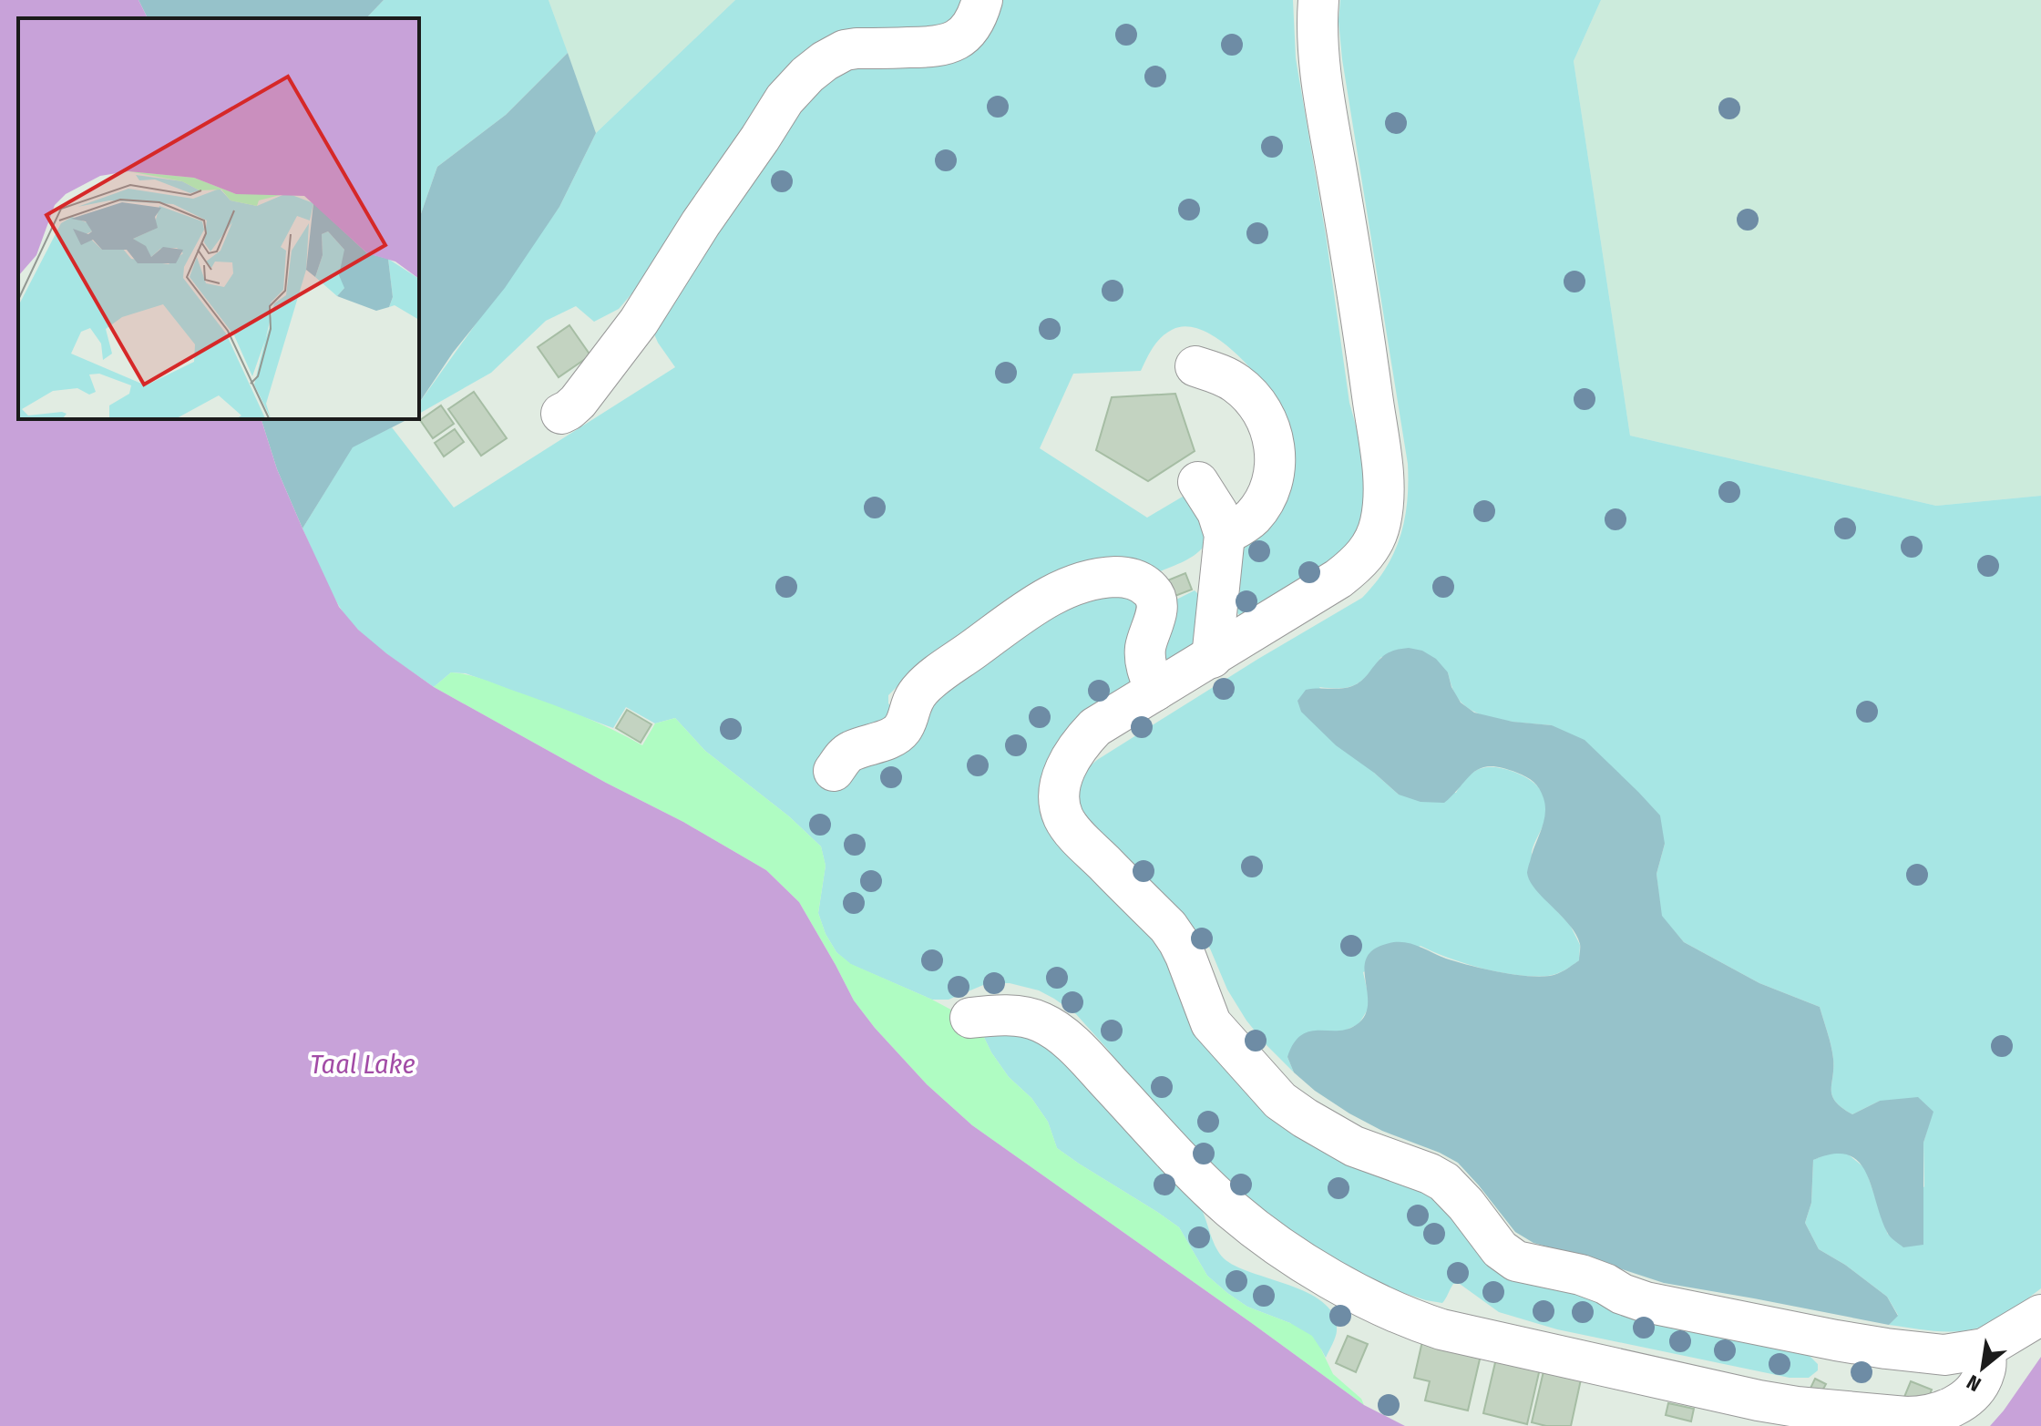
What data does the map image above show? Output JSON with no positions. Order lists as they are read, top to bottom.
{
  "water": ["Taal Lake"],
  "north": "bottom left"
}
